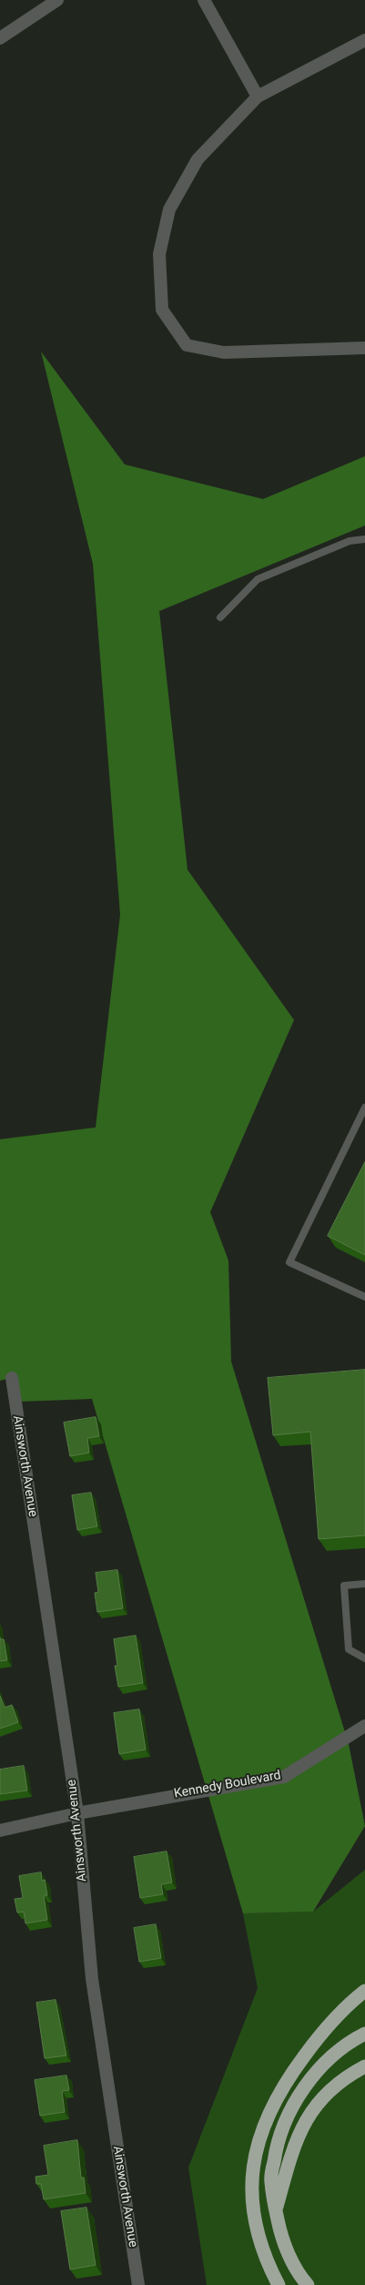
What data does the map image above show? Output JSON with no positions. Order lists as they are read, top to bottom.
{
  "streets": {
    "street": ["Ainsworth Avenue", "Kennedy Boulevard"]
  },
  "crossings": [
    ["Ainsworth Avenue", "Kennedy Boulevard"]
  ]
}
